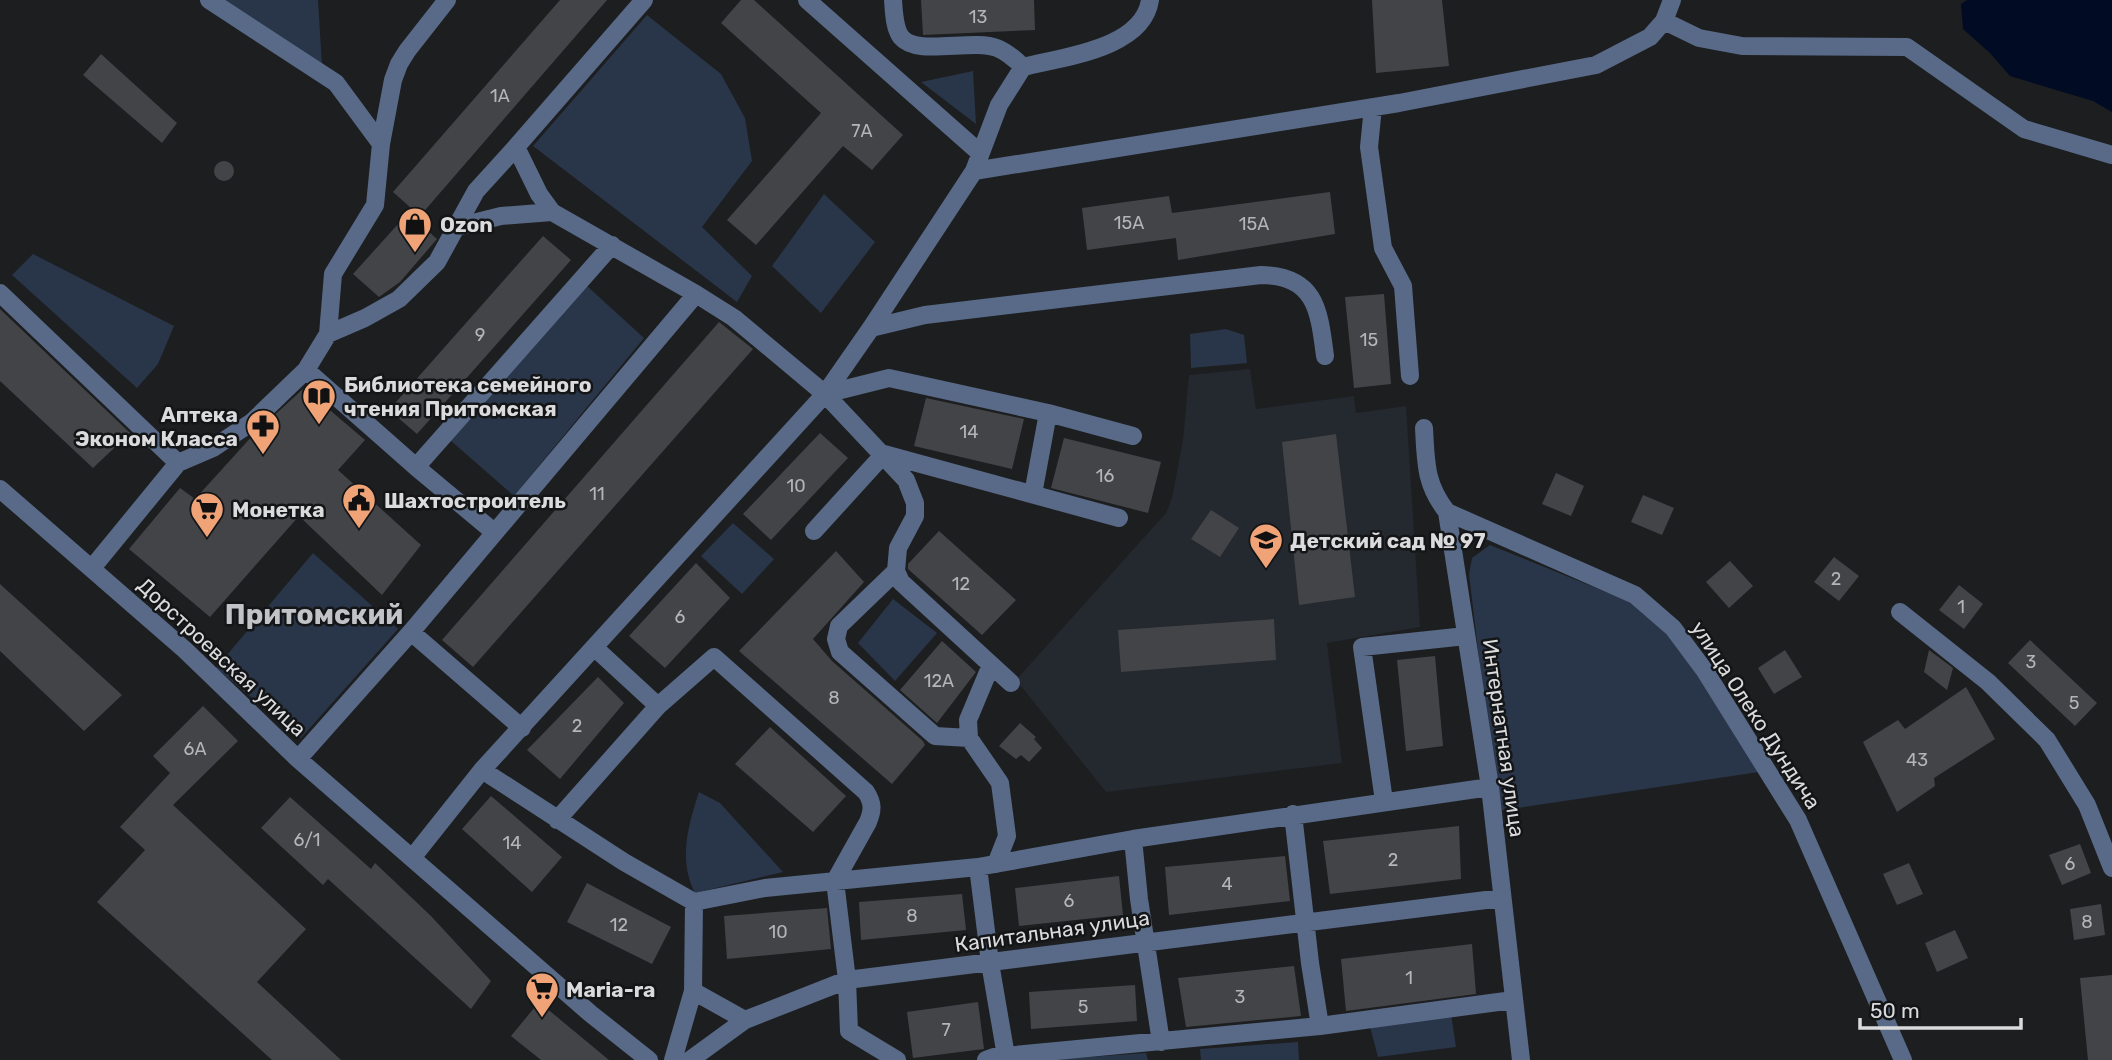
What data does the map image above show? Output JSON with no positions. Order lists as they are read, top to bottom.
{
  "streets": {
    "street": [
      "Дорстроевская улица",
      "улица Олеко Дундича",
      "Интернатная улица",
      "Капитальная улица"
    ]
  },
  "crossings": [
    ["улица Олеко Дундича", "Интернатная улица"],
    ["Интернатная улица", "Капитальная улица"]
  ],
  "districts": ["Притомский"],
  "places": {
    "shop": ["Ozon"],
    "library": ["Библиотека семейного чтения Притомская"],
    "pharmacy": ["Аптека Эконом Класса"],
    "public building": ["Шахтостроитель"],
    "supermarket": ["Монетка", "Maria-ra"],
    "school or university": ["Детский сад № 97"]
  },
  "house_numbers": [
    "13",
    "1А",
    "7А",
    "15А",
    "15А",
    "9",
    "15",
    "14",
    "16",
    "10",
    "11",
    "2",
    "12",
    "1",
    "6",
    "3",
    "12А",
    "8",
    "5",
    "2",
    "6А",
    "43",
    "6/1",
    "14",
    "2",
    "6",
    "4",
    "6",
    "8",
    "8",
    "12",
    "10",
    "1",
    "3",
    "5",
    "7"
  ],
  "scale_bar": "50 m"
}
